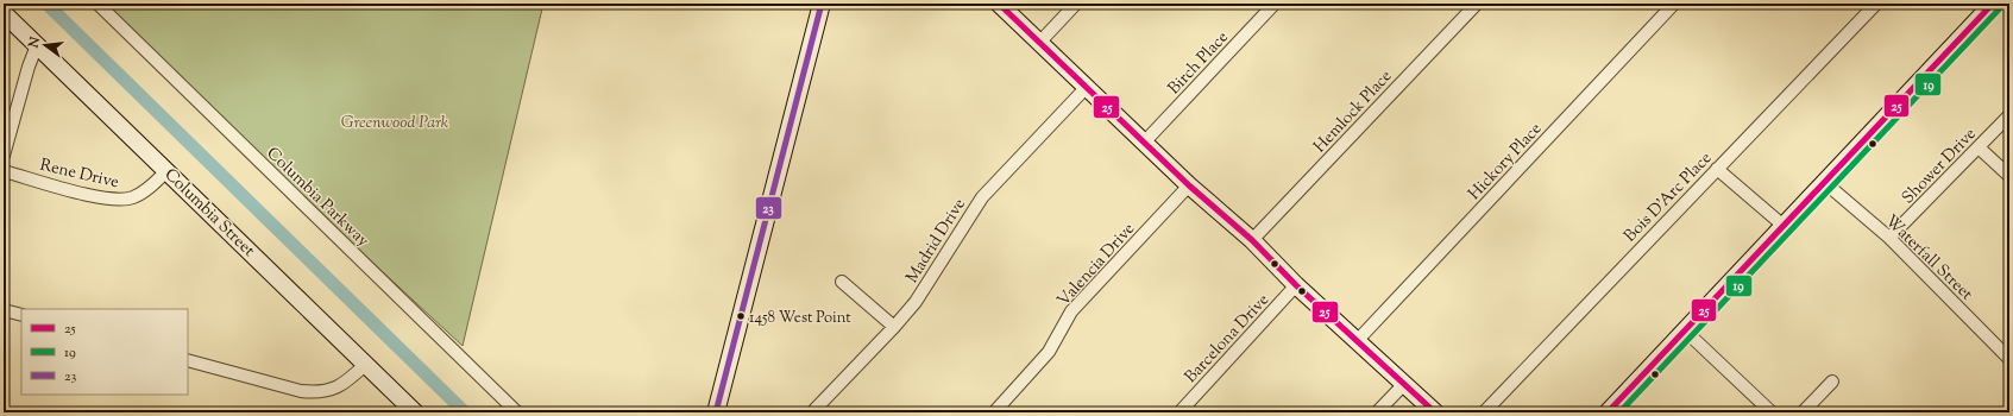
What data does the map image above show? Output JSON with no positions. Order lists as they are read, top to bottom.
{
  "streets": {
    "street": [
      "Birch Place",
      "Hemlock Place",
      "Hickory Place",
      "Shower Drive",
      "Rene Drive",
      "Columbia Parkway",
      "Bois D'Arc Place",
      "Columbia Street",
      "Madrid Drive",
      "Waterfall Street",
      "Valencia Drive",
      "Barcelona Drive"
    ]
  },
  "crossings": [
    ["Shower Drive", "Waterfall Street"],
    ["Rene Drive", "Columbia Street"]
  ],
  "parks": ["Greenwood Park"],
  "places": ["1458 West Point"],
  "lines": ["transit line 25", "transit line 23", "transit line 19"],
  "legend": ["25", "19", "23"],
  "north": "left"
}
